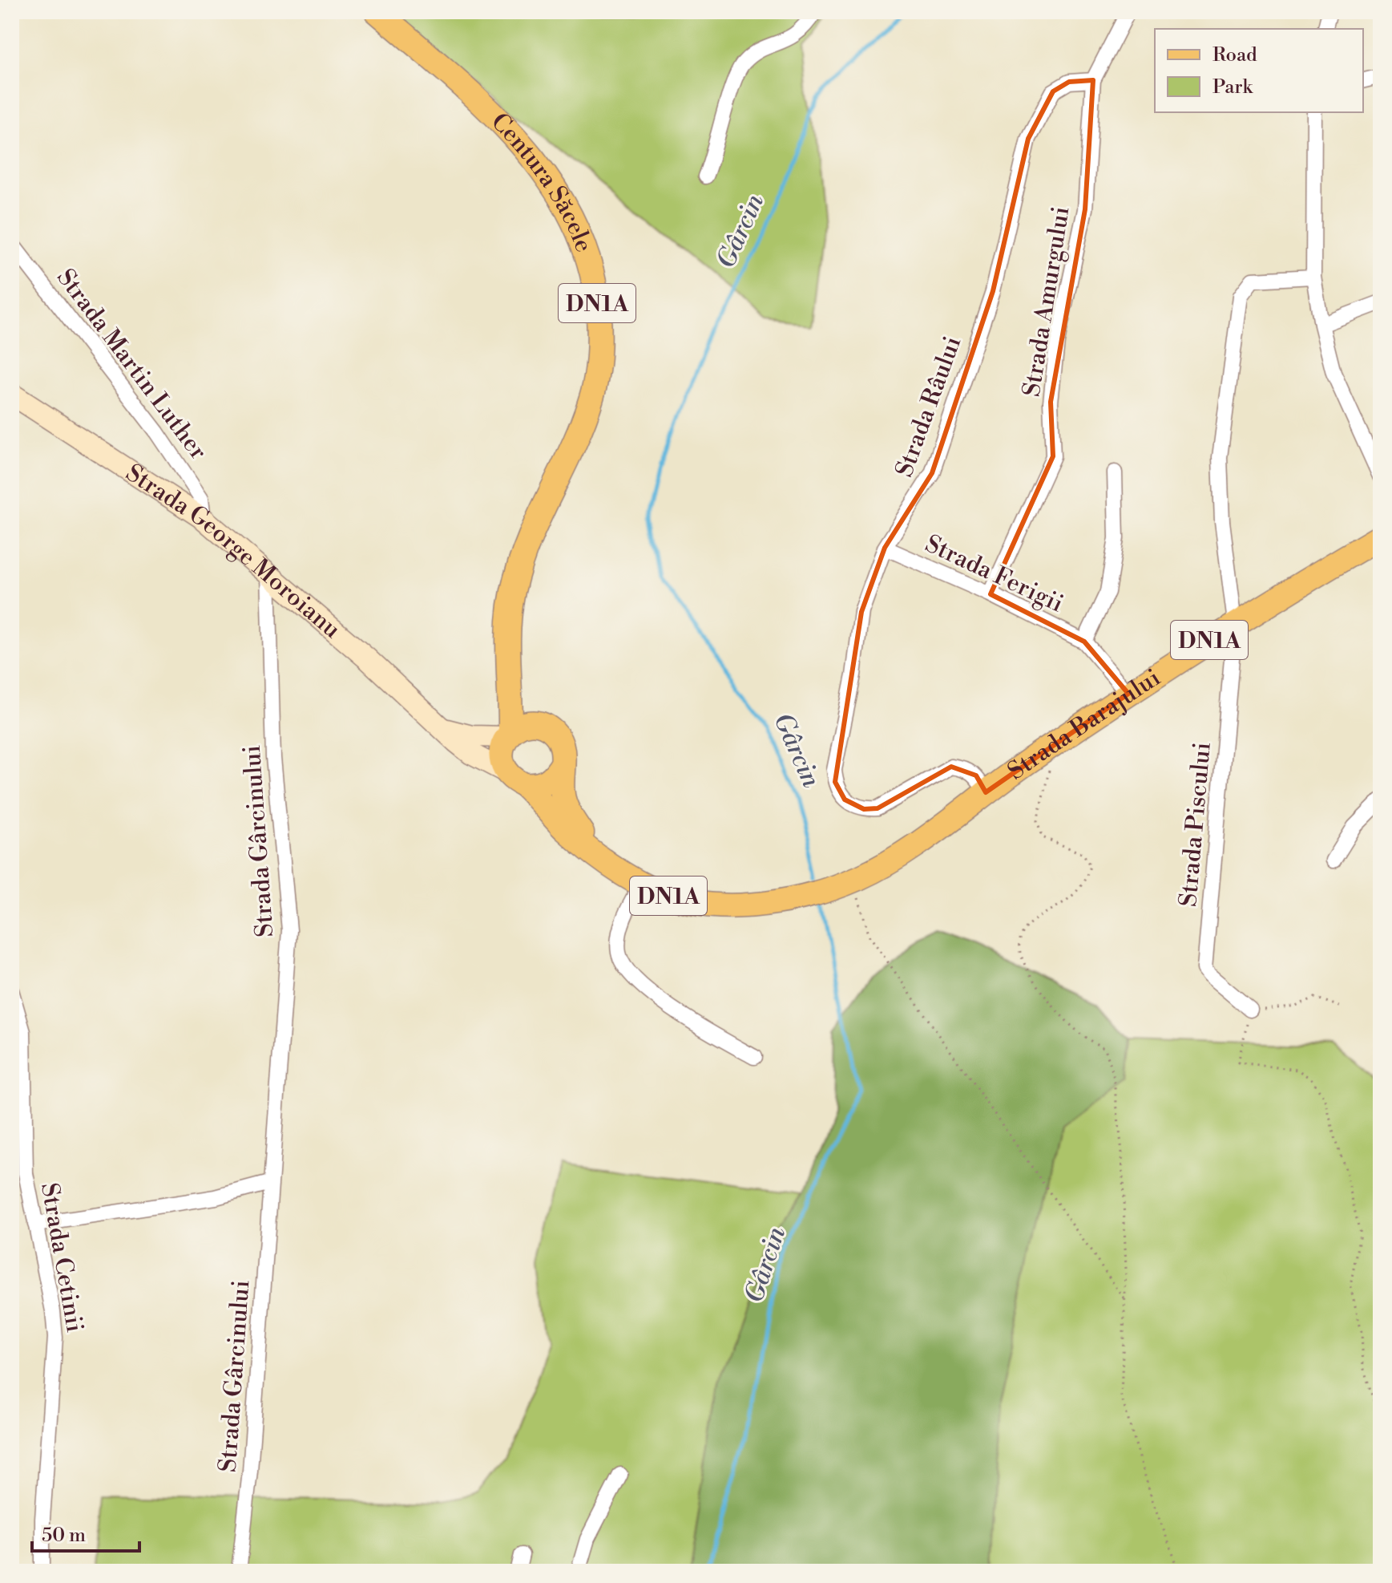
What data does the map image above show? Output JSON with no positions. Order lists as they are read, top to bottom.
{
  "streets": {
    "main road": [
      "Centura Săcele",
      "DN1A",
      "Strada George Moroianu",
      "Strada Barajului"
    ],
    "street": [
      "Strada Amurgului",
      "Strada Martin Luther",
      "Strada Râului",
      "Strada Ferigii",
      "Strada Piscului",
      "Strada Gârcinului",
      "Strada Cetinii"
    ]
  },
  "crossings": [
    ["Centura Săcele", "DN1A"],
    ["Centura Săcele", "Strada George Moroianu"],
    ["Strada Amurgului", "Strada Râului"],
    ["Strada Amurgului", "Strada Ferigii"],
    ["DN1A", "Strada George Moroianu"],
    ["Strada Martin Luther", "Strada George Moroianu"],
    ["Strada Râului", "Strada Ferigii"],
    ["Strada Râului", "Strada Barajului"],
    ["Strada George Moroianu", "Strada Barajului"],
    ["Strada George Moroianu", "Strada Gârcinului"],
    ["Strada Ferigii", "Strada Barajului"],
    ["Strada Barajului", "Strada Piscului"]
  ],
  "water": ["Gârcin"],
  "legend": ["Road", "Park"],
  "scale_bar": "50 m"
}
